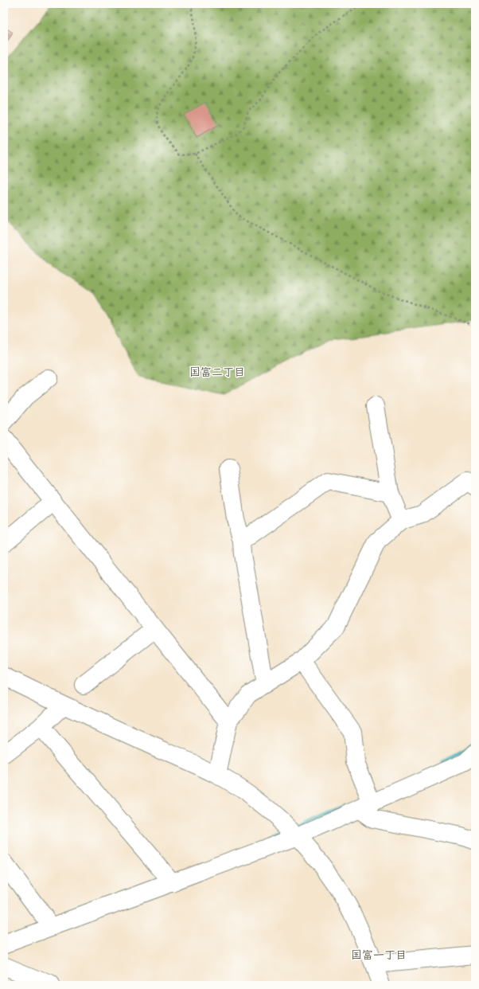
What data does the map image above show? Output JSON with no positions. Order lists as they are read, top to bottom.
{
  "districts": ["国富二丁目", "国富一丁目"]
}
